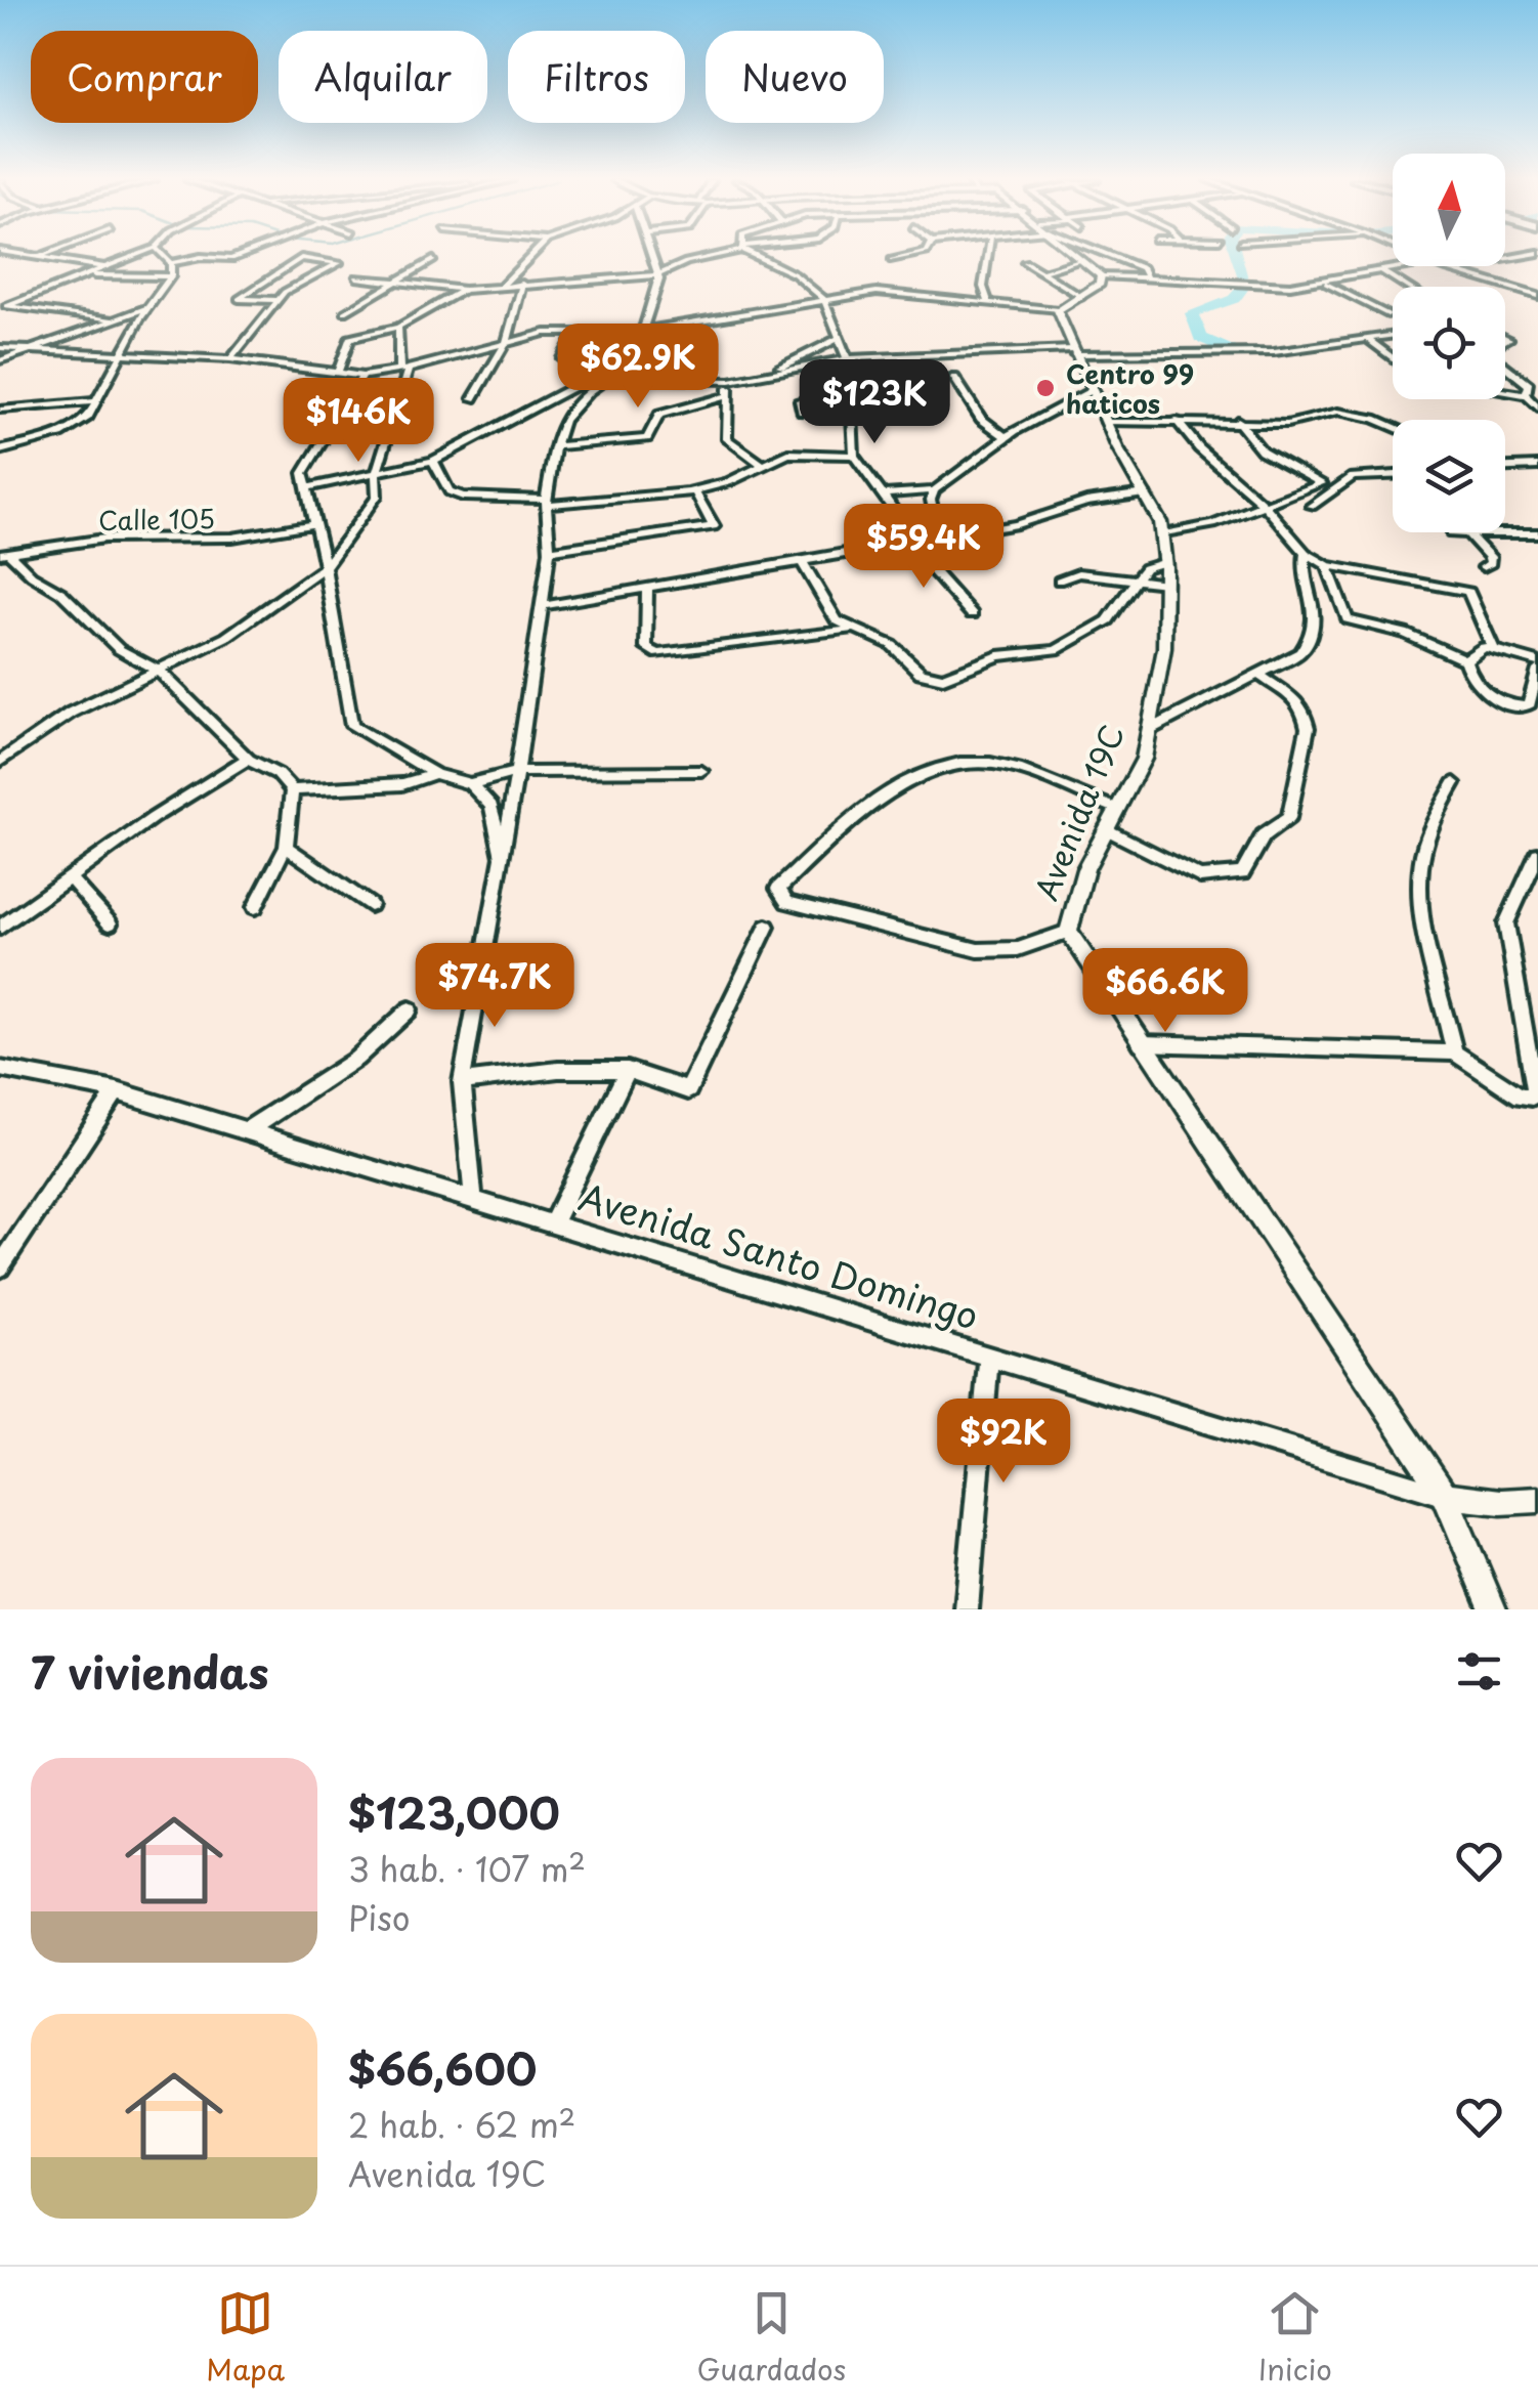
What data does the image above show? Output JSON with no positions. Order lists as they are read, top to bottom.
{
  "streets": {
    "street": ["Calle 105", "Avenida 19C", "Avenida Santo Domingo"]
  },
  "crossings": [
    ["Avenida 19C", "Avenida Santo Domingo"]
  ],
  "places": ["Centro 99 haticos"],
  "north": "top",
  "page": {
    "chip": [
      "Comprar",
      "Alquilar",
      "Filtros",
      "Nuevo"
    ],
    "price": [
      "$62.9K",
      "$123K",
      "$146K",
      "$59.4K",
      "$74.7K",
      "$66.6K",
      "$92K"
    ],
    "heading": "7 viviendas",
    "list": [
      {
        "name": "$123,000",
        "note": "3 hab. · 107 m² · Piso"
      },
      {
        "name": "$66,600",
        "note": "2 hab. · 62 m² · Avenida 19C"
      }
    ],
    "tabs": ["Mapa", "Guardados", "Inicio"]
  }
}
